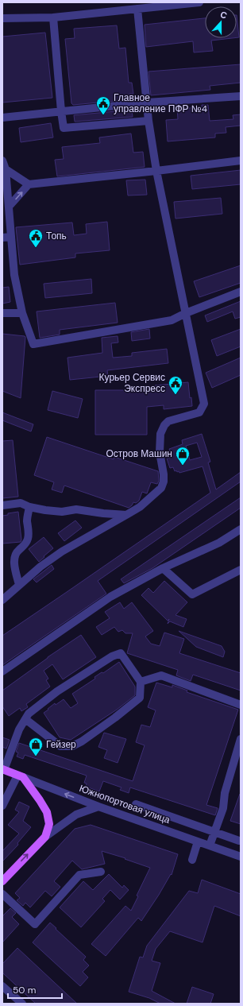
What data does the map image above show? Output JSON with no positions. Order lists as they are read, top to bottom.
{
  "streets": {
    "main road": ["Южнопортовая улица"]
  },
  "places": {
    "public building": ["Главное управление ПФР №4", "Топь", "Курьер Сервис Экспресс"],
    "shop": ["Остров Машин", "Гейзер"]
  },
  "scale_bar": "50 m",
  "north": "top"
}
